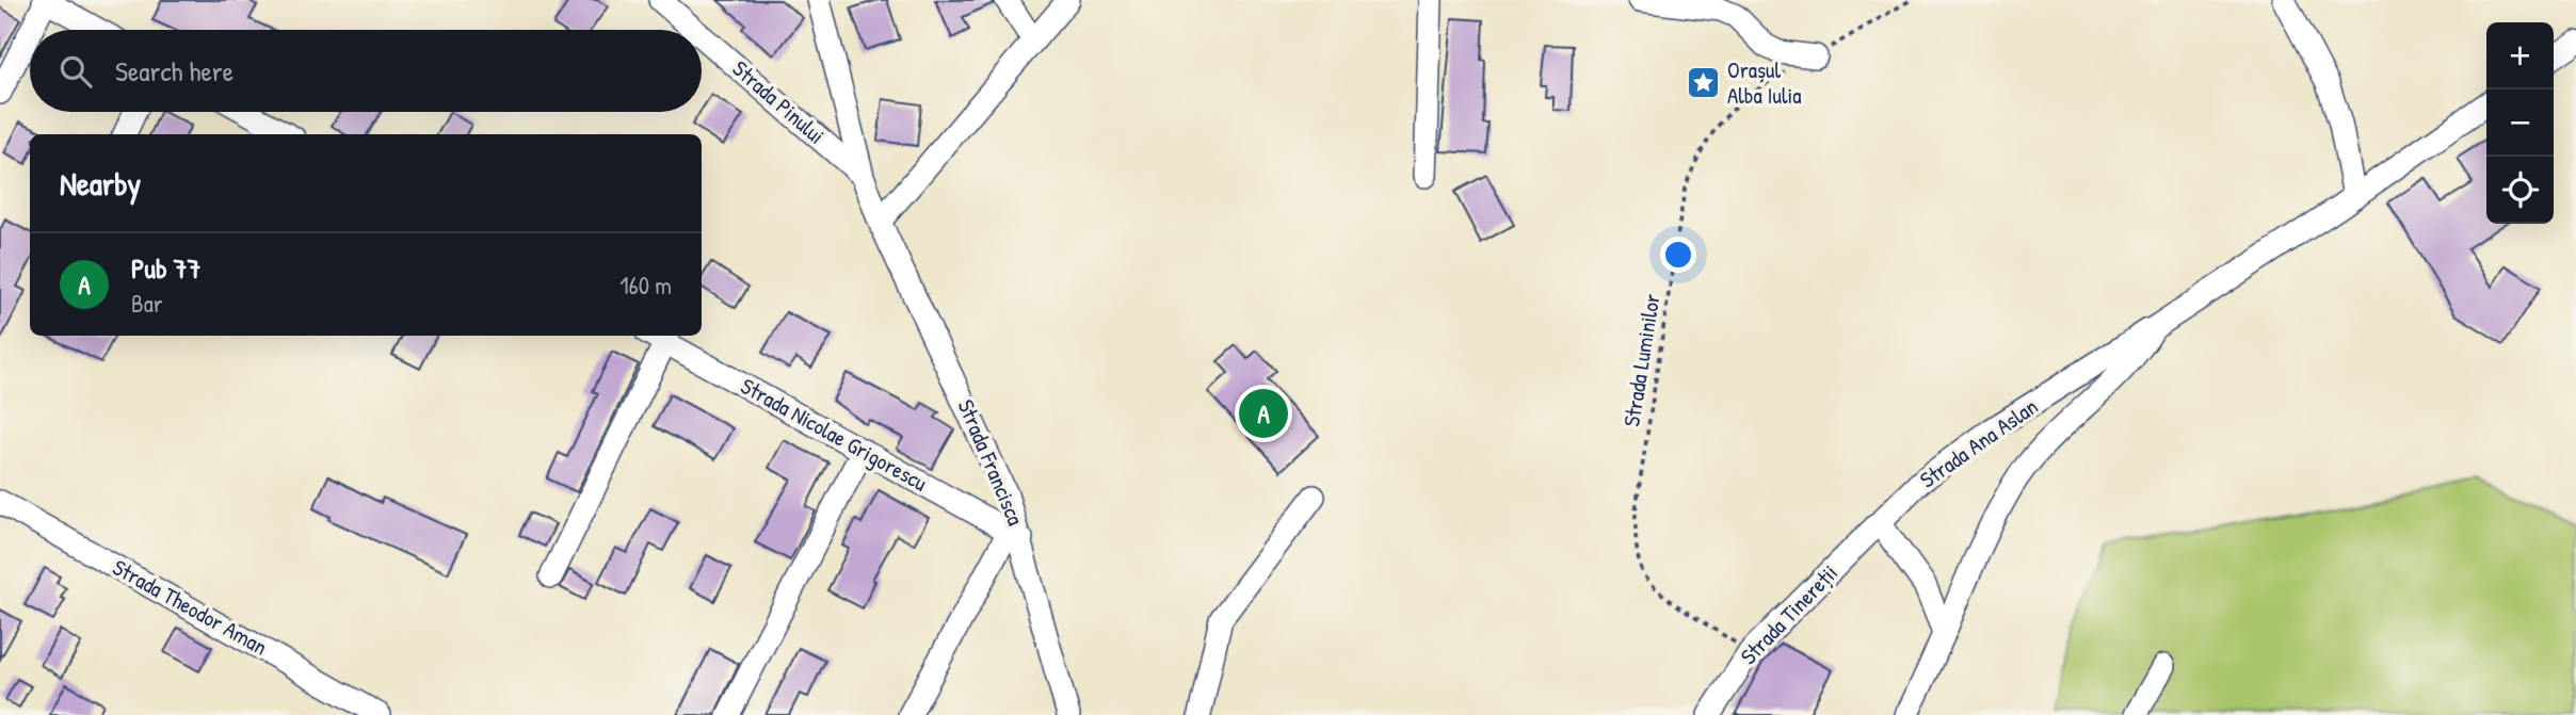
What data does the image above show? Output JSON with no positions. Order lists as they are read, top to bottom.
{
  "streets": {
    "street": [
      "Strada Pinului",
      "Strada Nicolae Grigorescu",
      "Strada Ana Aslan",
      "Strada Francisca",
      "Strada Theodor Aman",
      "Strada Tinereții"
    ],
    "path": ["Strada Luminilor"]
  },
  "crossings": [
    ["Strada Pinului", "Strada Francisca"],
    ["Strada Luminilor", "Strada Tinereții"],
    ["Strada Nicolae Grigorescu", "Strada Francisca"],
    ["Strada Ana Aslan", "Strada Tinereții"]
  ],
  "places": {
    "place": ["Orașul Alba Iulia"]
  },
  "page": {
    "map_buttons": ["+", "−"],
    "search": "Search here",
    "heading": "Nearby",
    "list": [
      {
        "mark": "A",
        "name": "Pub 77",
        "note": "Bar",
        "value": "160 m"
      }
    ],
    "pins": "A"
  }
}
